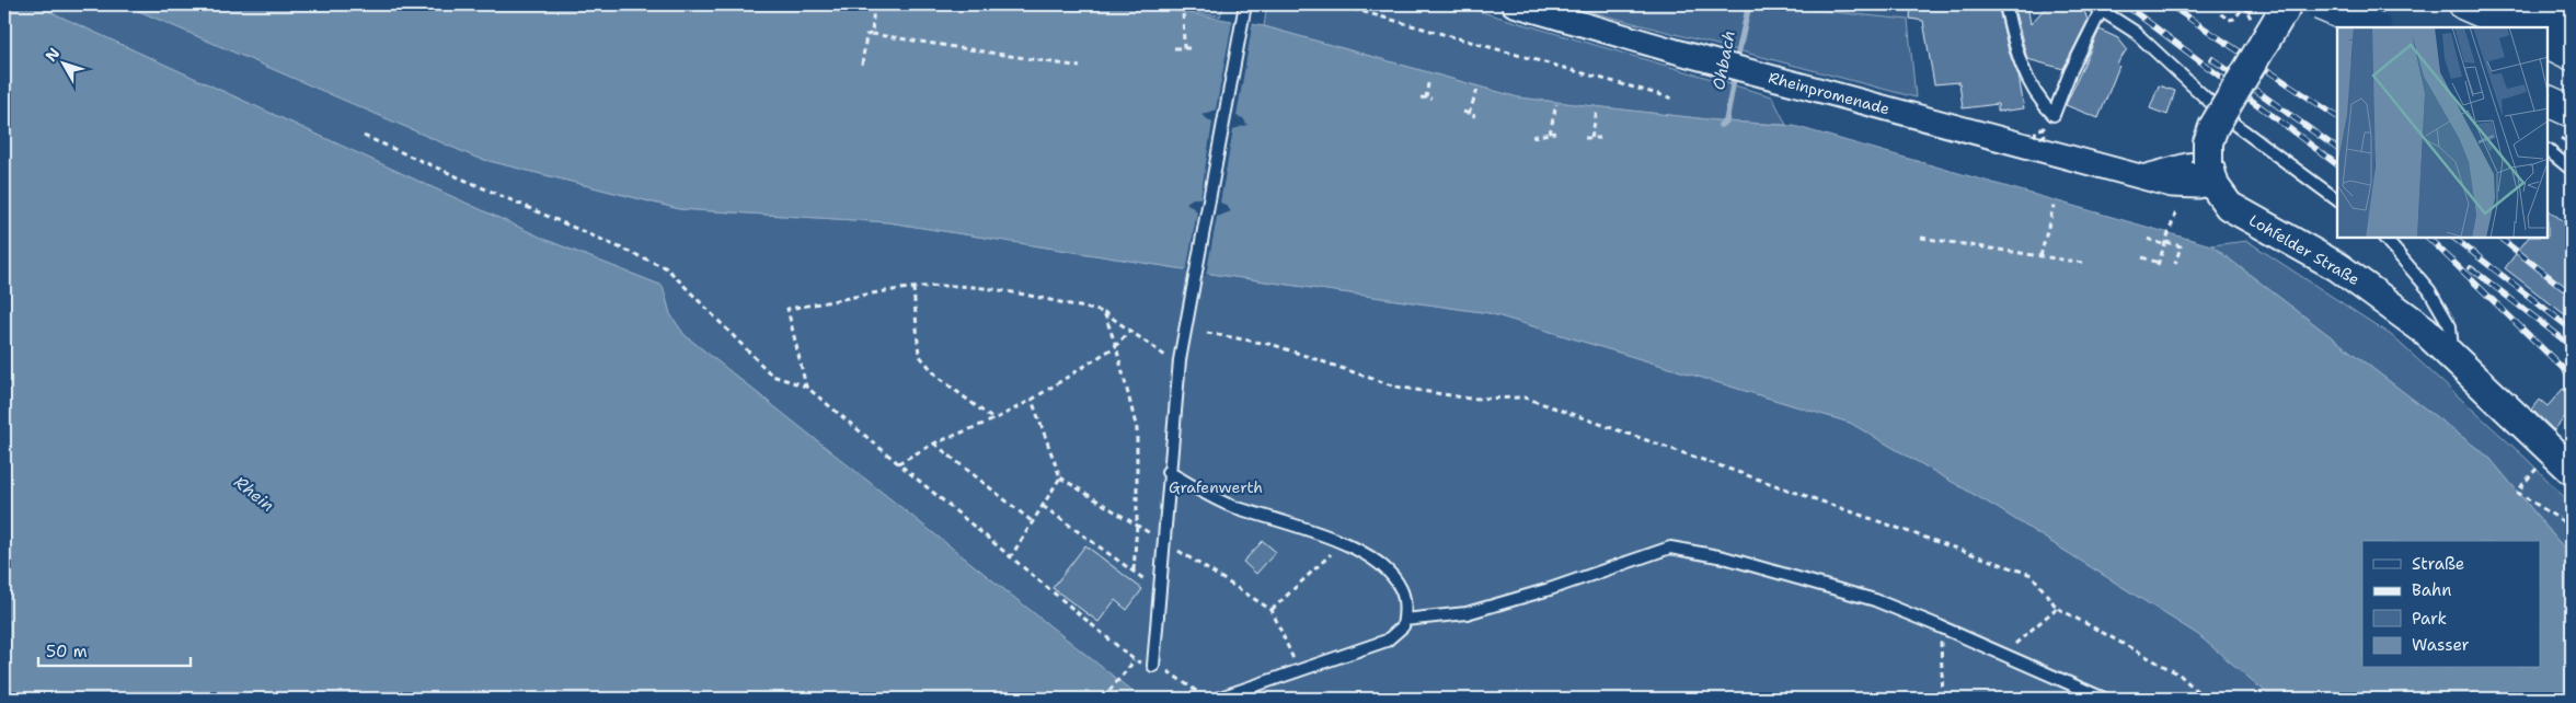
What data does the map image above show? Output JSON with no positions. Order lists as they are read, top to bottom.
{
  "streets": {
    "street": ["Rheinpromenade", "Lohfelder Straße"]
  },
  "crossings": [
    ["Rheinpromenade", "Lohfelder Straße"]
  ],
  "water": ["Ohbach", "Rhein"],
  "parks": ["Grafenwerth"],
  "legend": [
    "Straße",
    "Bahn",
    "Park",
    "Wasser"
  ],
  "scale_bar": "50 m",
  "north": "top left"
}
